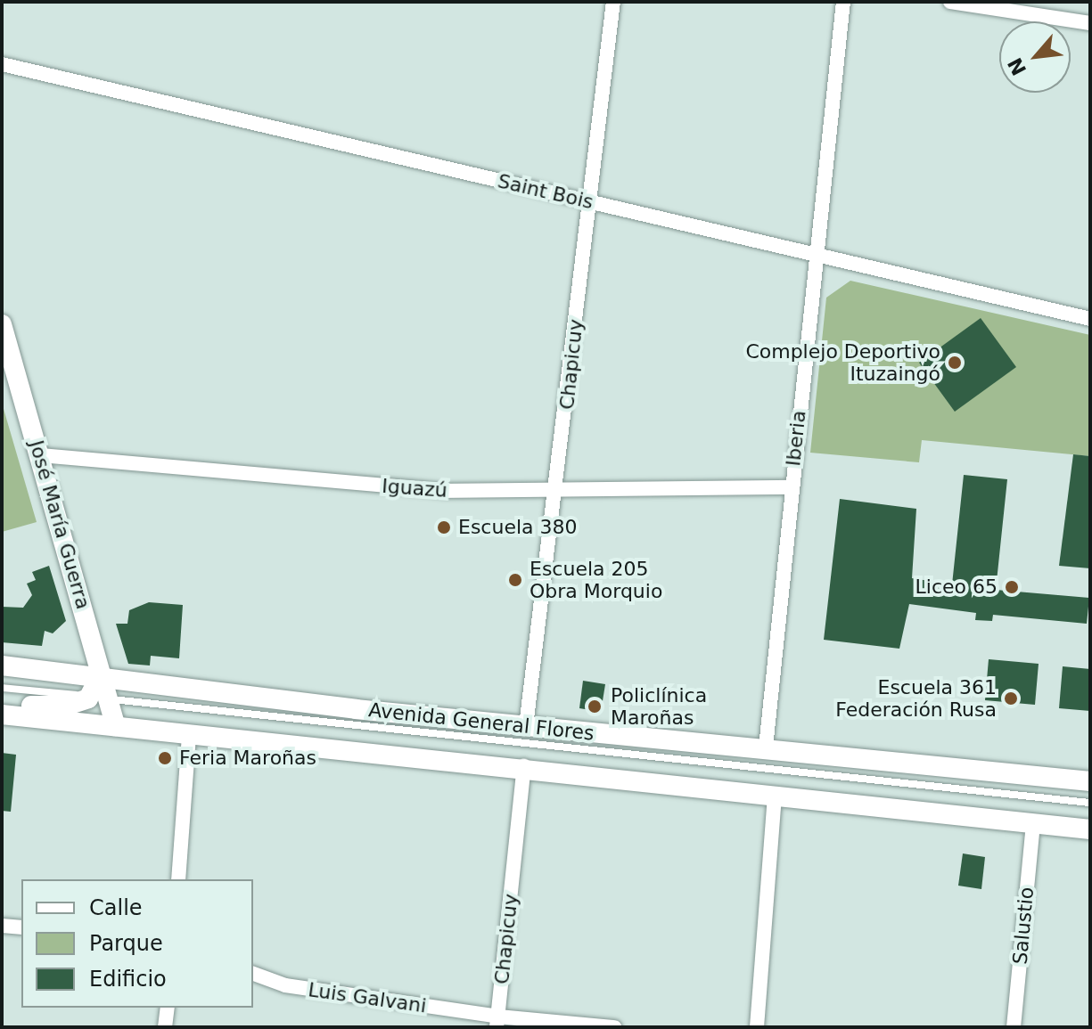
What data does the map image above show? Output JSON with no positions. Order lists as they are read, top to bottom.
{
  "streets": {
    "main road": ["José María Guerra", "Avenida General Flores"],
    "street": [
      "Saint Bois",
      "Chapicuy",
      "Iberia",
      "Iguazú",
      "Salustio",
      "Luis Galvani"
    ]
  },
  "crossings": [
    ["Saint Bois", "Chapicuy"],
    ["Saint Bois", "Iberia"],
    ["Chapicuy", "Iguazú"],
    ["Chapicuy", "Avenida General Flores"],
    ["Chapicuy", "Luis Galvani"],
    ["Iberia", "Iguazú"],
    ["Iberia", "Avenida General Flores"],
    ["Iguazú", "José María Guerra"],
    ["José María Guerra", "Avenida General Flores"],
    ["Avenida General Flores", "Salustio"]
  ],
  "places": [
    "Complejo Deportivo Ituzaingó",
    "Escuela 380",
    "Escuela 205 Obra Morquio",
    "Liceo 65",
    "Escuela 361 Federación Rusa",
    "Policlínica Maroñas",
    "Feria Maroñas"
  ],
  "legend": ["Calle", "Parque", "Edificio"],
  "north": "bottom left"
}
